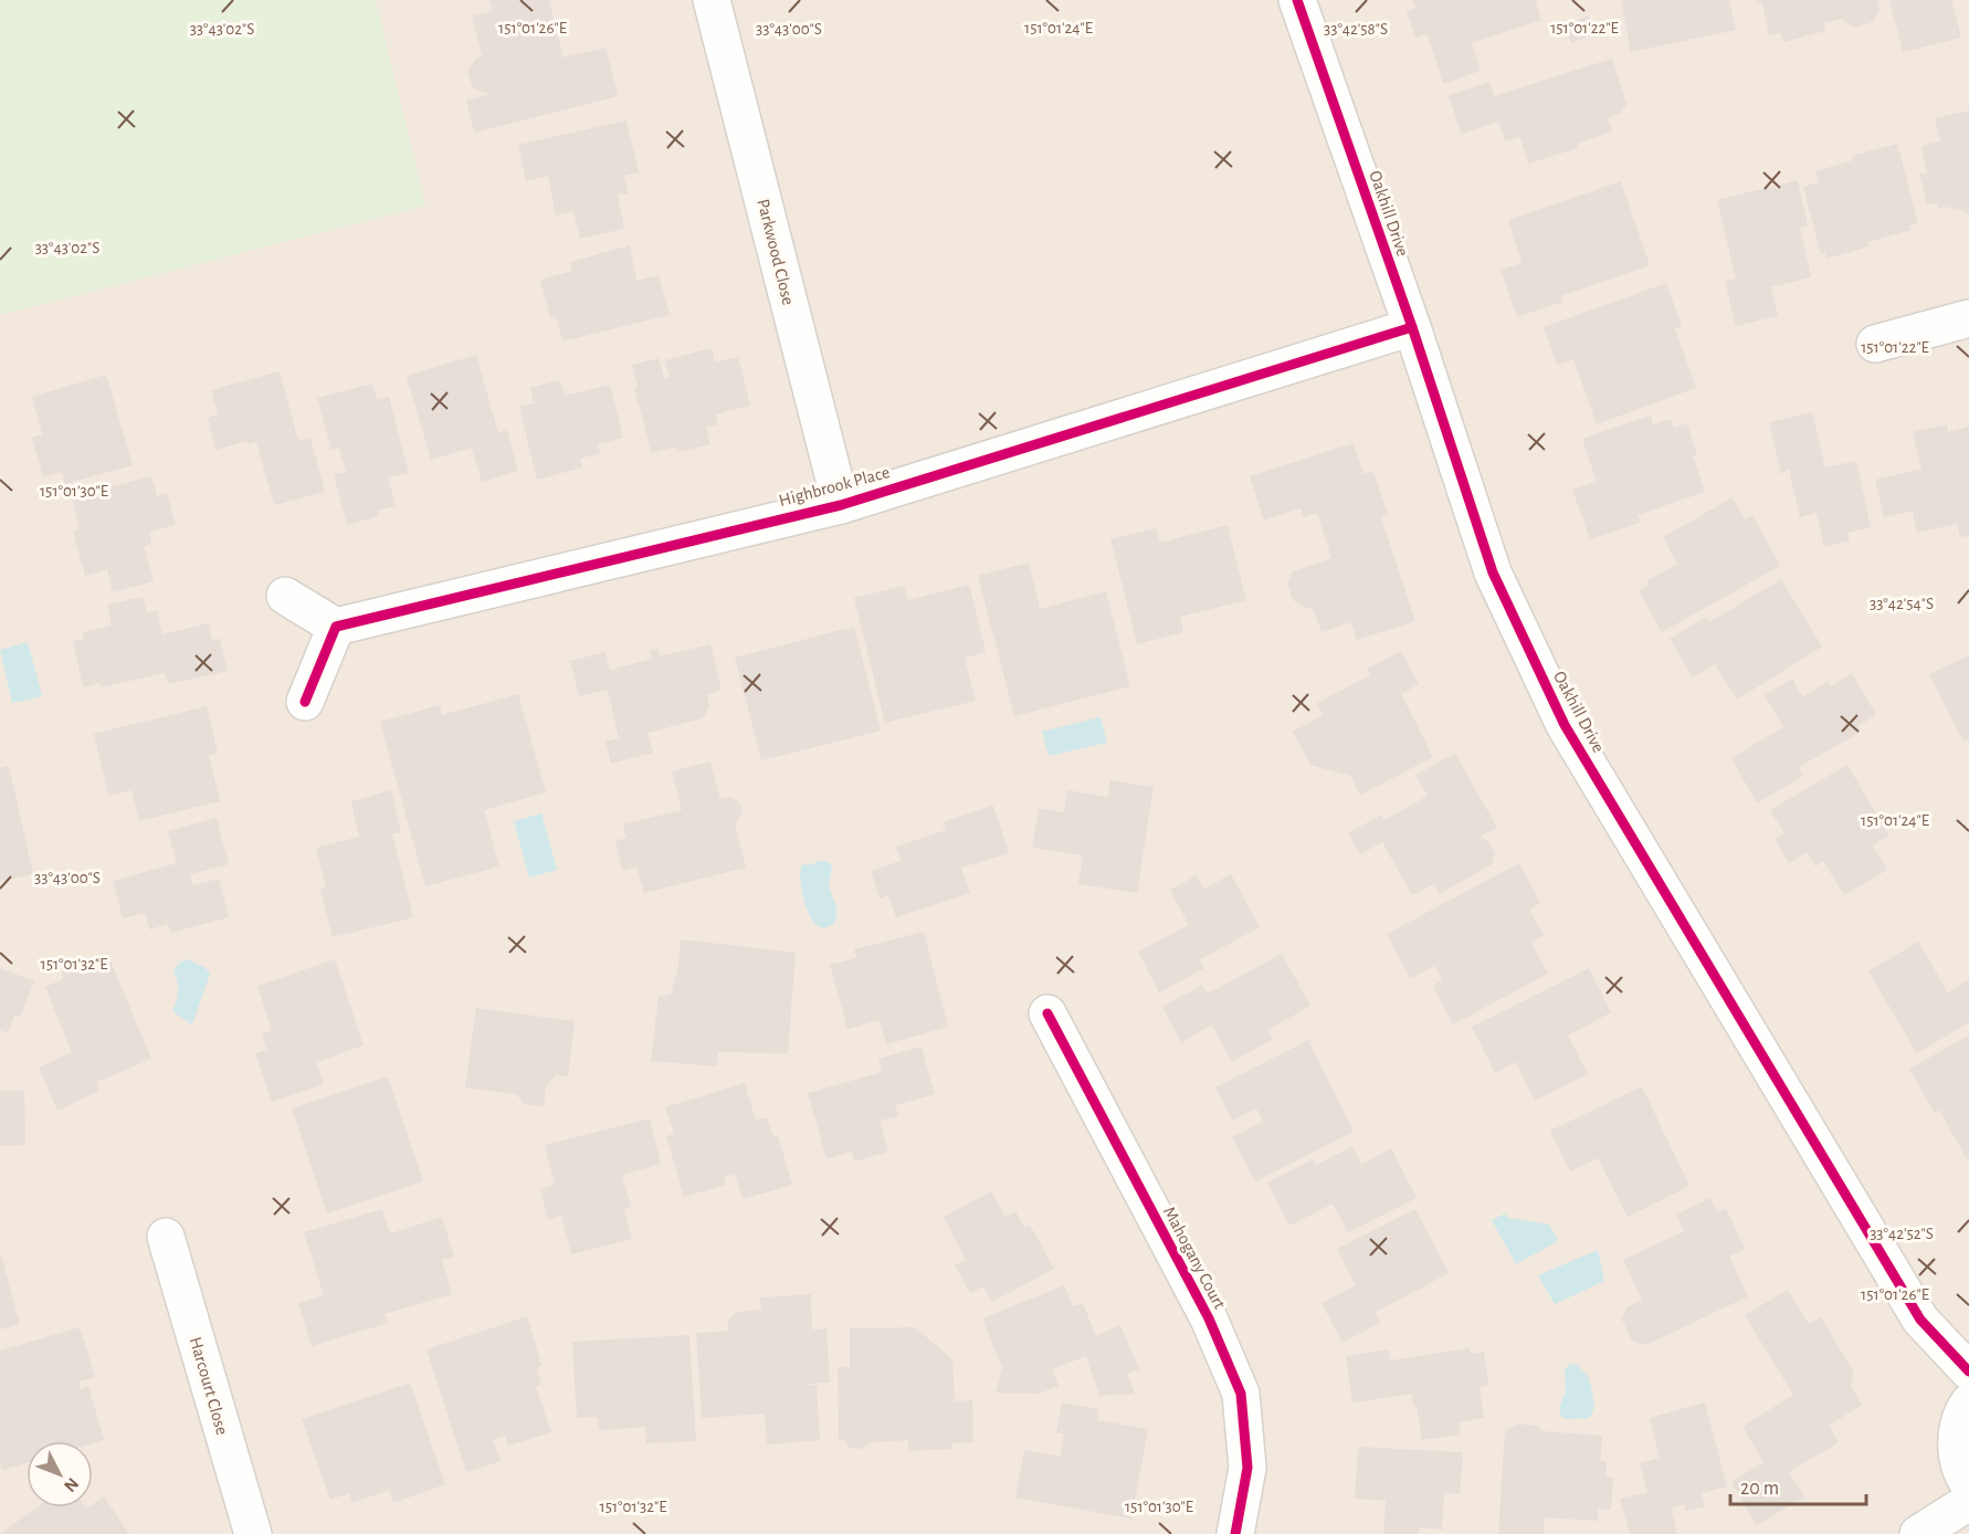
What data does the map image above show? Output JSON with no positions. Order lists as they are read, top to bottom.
{
  "streets": {
    "street": [
      "Oakhill Drive",
      "Parkwood Close",
      "Highbrook Place",
      "Mahogany Court",
      "Harcourt Close"
    ]
  },
  "crossings": [
    ["Oakhill Drive", "Highbrook Place"],
    ["Parkwood Close", "Highbrook Place"]
  ],
  "scale_bar": "20 m",
  "north": "bottom right",
  "coordinates": [
    "151°01'26\"E",
    "151°01'24\"E",
    "151°01'22\"E",
    "33°43'02\"S",
    "33°43'00\"S",
    "33°42'58\"S",
    "151°01'30\"E",
    "33°42'54\"S",
    "151°01'32\"E",
    "33°42'52\"S"
  ]
}
